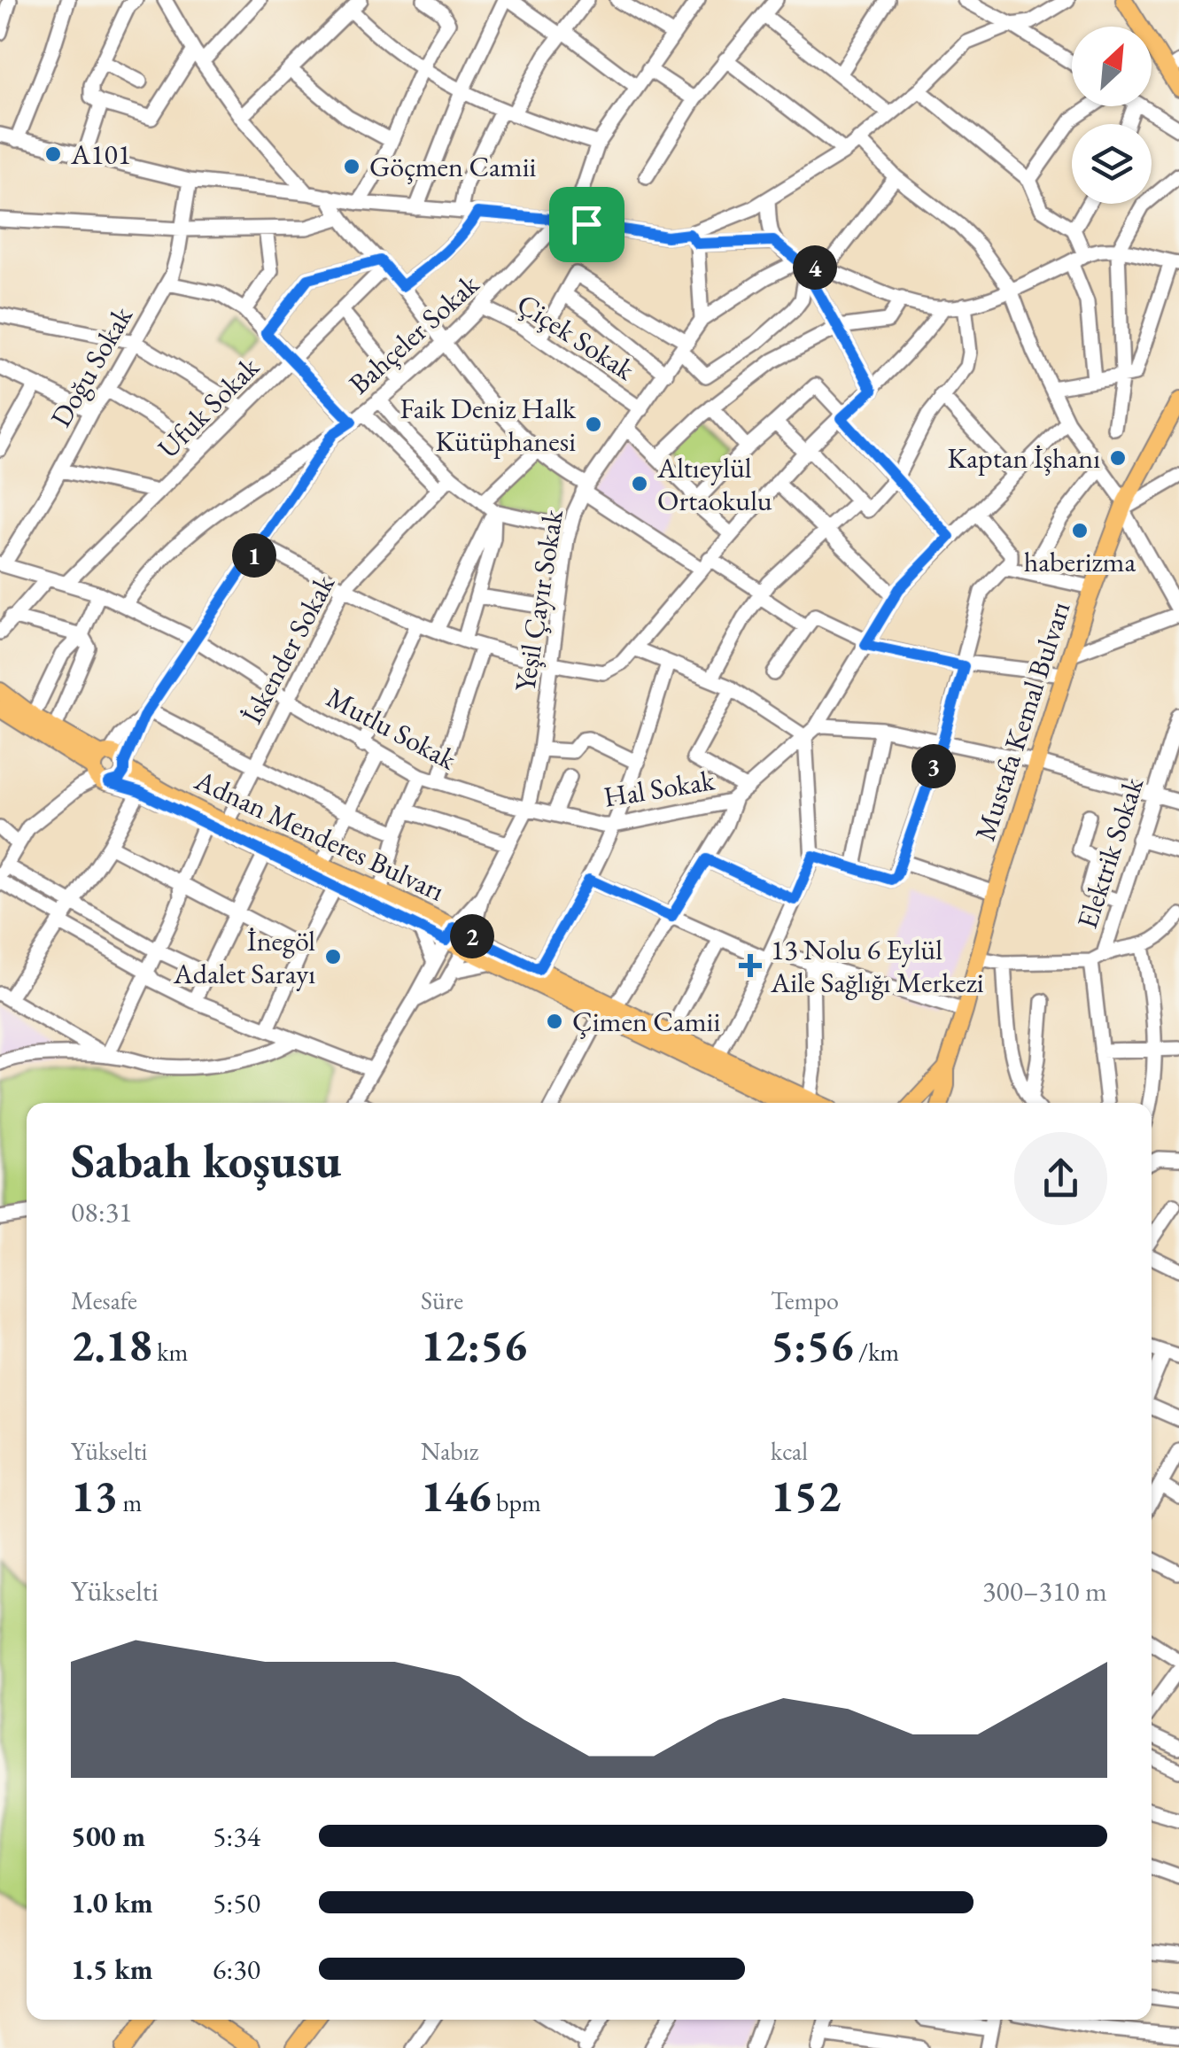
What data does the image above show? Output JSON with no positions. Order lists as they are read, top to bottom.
{
  "streets": {
    "main road": ["Mustafa Kemal Bulvarı", "Adnan Menderes Bulvarı"],
    "street": [
      "Bahçeler Sokak",
      "Çiçek Sokak",
      "Doğu Sokak",
      "Ufuk Sokak",
      "Yeşil Çayır Sokak",
      "İskender Sokak",
      "Mutlu Sokak",
      "Hal Sokak",
      "Elektrik Sokak"
    ]
  },
  "crossings": [
    ["Bahçeler Sokak", "Çiçek Sokak"],
    ["Bahçeler Sokak", "Mutlu Sokak"],
    ["Çiçek Sokak", "Yeşil Çayır Sokak"],
    ["Doğu Sokak", "Mutlu Sokak"],
    ["Ufuk Sokak", "Mutlu Sokak"],
    ["Yeşil Çayır Sokak", "Mutlu Sokak"],
    ["Yeşil Çayır Sokak", "Hal Sokak"],
    ["İskender Sokak", "Mutlu Sokak"],
    ["İskender Sokak", "Adnan Menderes Bulvarı"],
    ["Mutlu Sokak", "Hal Sokak"]
  ],
  "places": {
    "other": [
      "A101",
      "Göçmen Camii",
      "Faik Deniz Halk Kütüphanesi",
      "Kaptan İşhanı",
      "Altıeylül Ortaokulu",
      "haberizma",
      "İnegöl Adalet Sarayı",
      "Çimen Camii"
    ],
    "health": ["13 Nolu 6 Eylül Aile Sağlığı Merkezi"]
  },
  "north": "top right",
  "page": {
    "pins": [
      "4",
      "1",
      "3",
      "2"
    ],
    "heading": ["Sabah koşusu", "08:31"],
    "stats": [
      ["Mesafe", "2.18 km"],
      ["Süre", "12:56"],
      ["Tempo", "5:56 /km"],
      ["Yükselti", "13 m"],
      ["Nabız", "146 bpm"],
      ["kcal", "152"]
    ],
    "chart": ["Yükselti", "300–310 m"],
    "list": [
      {
        "name": "500 m",
        "note": "5:34"
      },
      {
        "name": "1.0 km",
        "note": "5:50"
      },
      {
        "name": "1.5 km",
        "note": "6:30"
      }
    ]
  }
}
